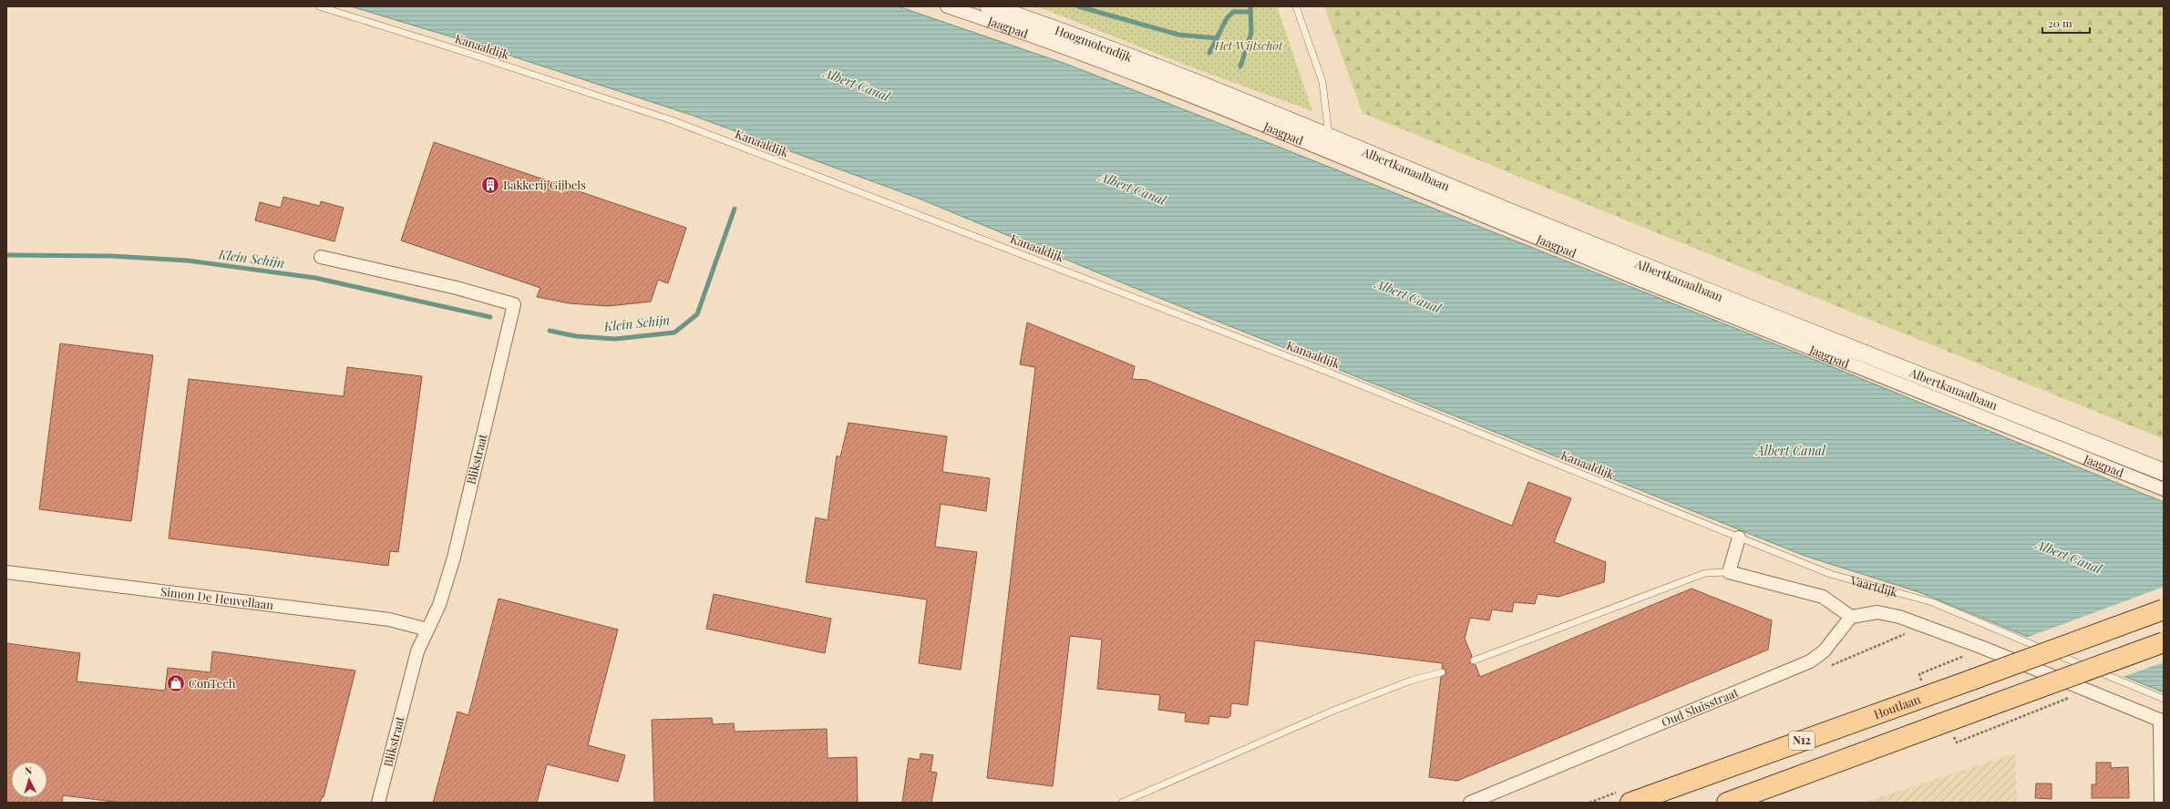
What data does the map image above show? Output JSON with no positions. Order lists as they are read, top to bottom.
{
  "streets": {
    "main road": ["Houtlaan", "N12"],
    "street": [
      "Jaagpad",
      "Hoogmolendijk",
      "Albertkanaalbaan",
      "Blikstraat",
      "Simon De Heuvellaan",
      "Oud Sluisstraat"
    ],
    "lane": ["Kanaaldijk", "Vaartdijk"]
  },
  "crossings": [
    ["Hoogmolendijk", "Albertkanaalbaan"],
    ["Kanaaldijk", "Vaartdijk"],
    ["Blikstraat", "Simon De Heuvellaan"]
  ],
  "water": ["Albert Canal", "Klein Schijn"],
  "parks": ["Het Wijtschot"],
  "places": {
    "building": ["Bakkerij Gijbels"],
    "shop": ["ConTech"]
  },
  "scale_bar": "20 m",
  "north": "top"
}
